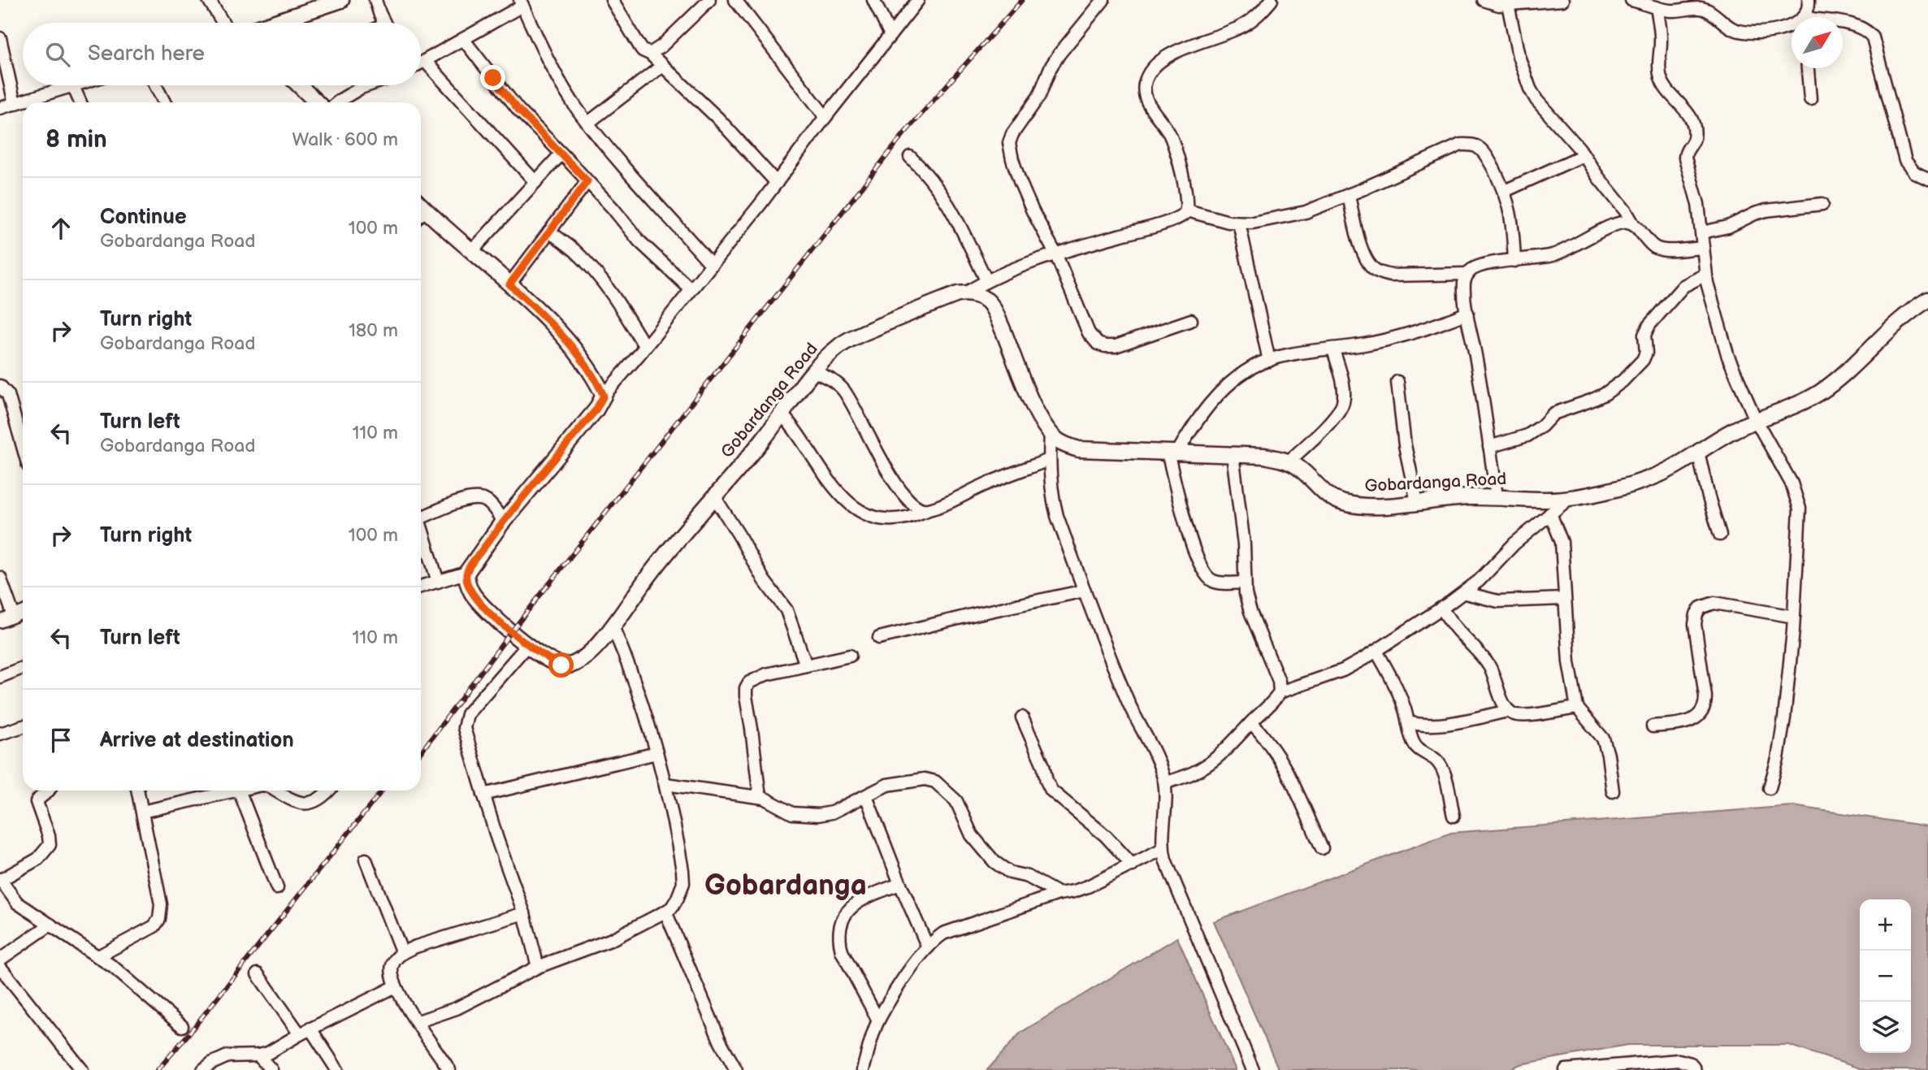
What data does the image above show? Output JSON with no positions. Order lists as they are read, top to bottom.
{
  "streets": {
    "main road": ["Gobardanga Road"]
  },
  "districts": ["Gobardanga"],
  "north": "top right",
  "page": {
    "search": "Search here",
    "heading": ["8 min", "Walk · 600 m"],
    "list": [
      ["Continue", "Gobardanga Road", "100 m"],
      ["Turn right", "Gobardanga Road", "180 m"],
      ["Turn left", "Gobardanga Road", "110 m"],
      ["Turn right", "100 m"],
      ["Turn left", "110 m"],
      "Arrive at destination"
    ],
    "map_buttons": ["+", "−"]
  }
}
